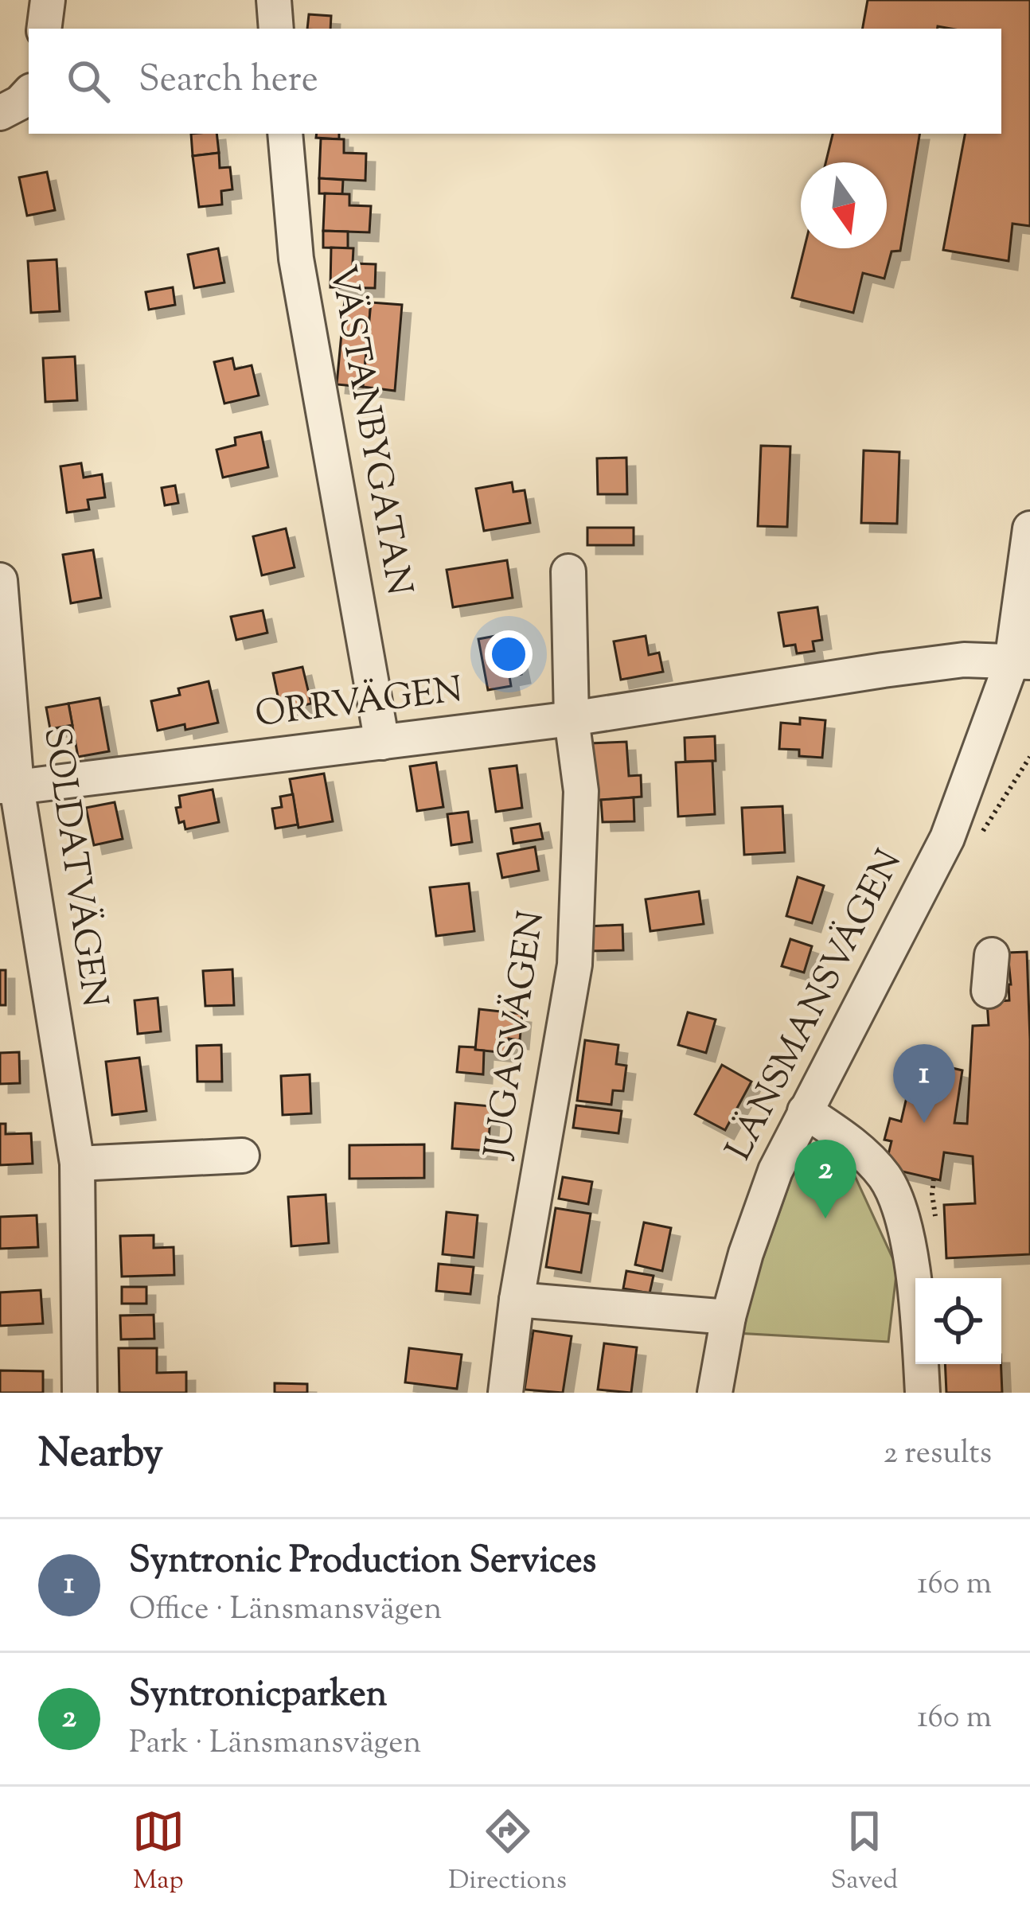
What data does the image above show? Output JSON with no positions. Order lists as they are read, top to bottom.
{
  "streets": {
    "street": [
      "VÄSTANBYGATAN",
      "ORRVÄGEN",
      "SOLDATVÄGEN",
      "LÄNSMANSVÄGEN",
      "JUGASVÄGEN"
    ]
  },
  "crossings": [
    ["VÄSTANBYGATAN", "ORRVÄGEN"],
    ["ORRVÄGEN", "SOLDATVÄGEN"],
    ["ORRVÄGEN", "LÄNSMANSVÄGEN"],
    ["ORRVÄGEN", "JUGASVÄGEN"]
  ],
  "north": "bottom",
  "page": {
    "search": "Search here",
    "pins": ["1", "2"],
    "heading": ["Nearby", "2 results"],
    "list": [
      {
        "mark": "1",
        "name": "Syntronic Production Services",
        "note": "Office · Länsmansvägen",
        "value": "160 m"
      },
      {
        "mark": "2",
        "name": "Syntronicparken",
        "note": "Park · Länsmansvägen",
        "value": "160 m"
      }
    ],
    "nav": ["Map", "Directions", "Saved"]
  }
}
